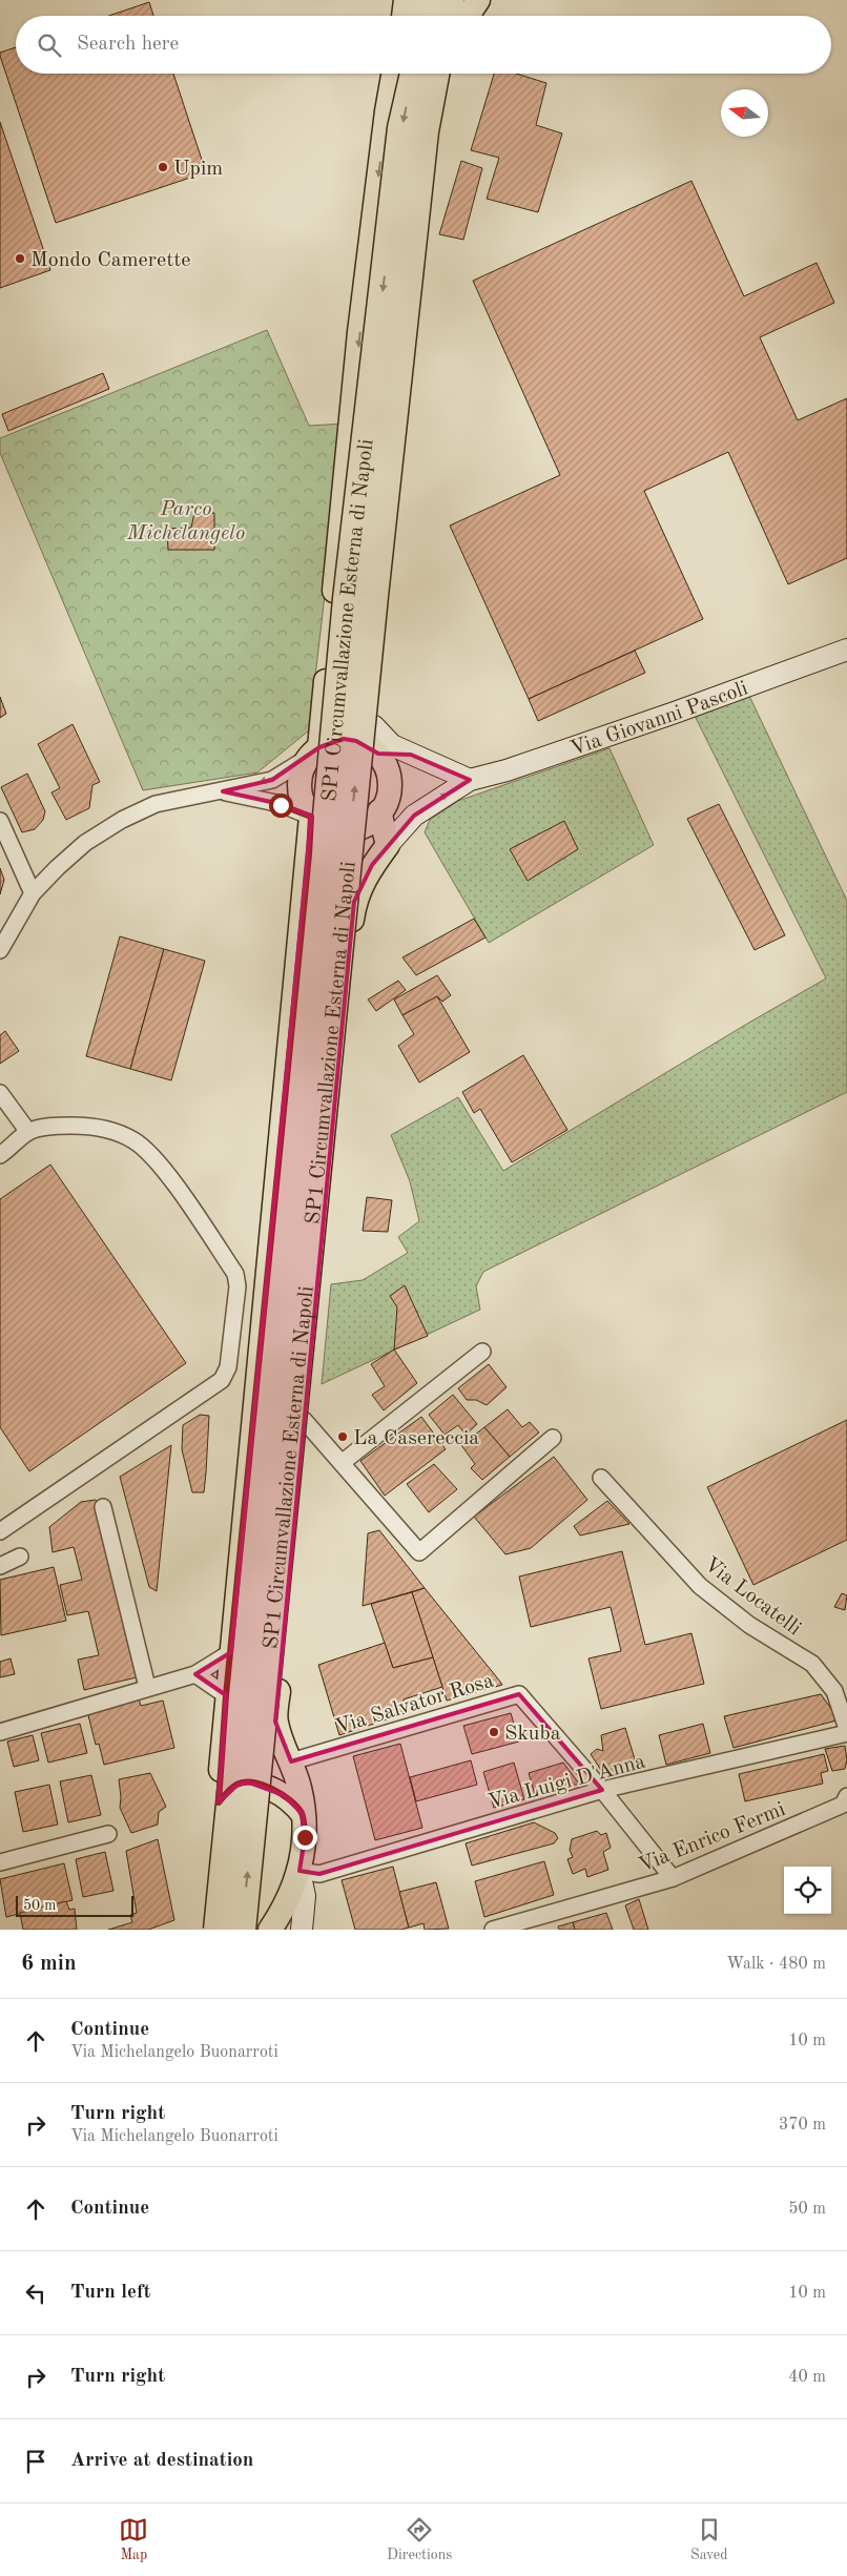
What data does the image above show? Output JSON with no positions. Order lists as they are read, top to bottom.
{
  "streets": {
    "highway": ["SP1 Circumvallazione Esterna di Napoli"],
    "street": [
      "Via Giovanni Pascoli",
      "Via Locatelli",
      "Via Salvator Rosa",
      "Via Luigi D'Anna",
      "Via Enrico Fermi"
    ]
  },
  "crossings": [
    ["Via Salvator Rosa", "Via Luigi D'Anna"],
    ["Via Salvator Rosa", "Via Enrico Fermi"]
  ],
  "parks": ["Parco Michelangelo"],
  "places": [
    "Upim",
    "Mondo Camerette",
    "La Casereccia",
    "Skuba"
  ],
  "scale_bar": "50 m",
  "north": "left",
  "page": {
    "search": "Search here",
    "scale": "50 m",
    "heading": ["6 min", "Walk · 480 m"],
    "list": [
      ["Continue", "Via Michelangelo Buonarroti", "10 m"],
      ["Turn right", "Via Michelangelo Buonarroti", "370 m"],
      ["Continue", "50 m"],
      ["Turn left", "10 m"],
      ["Turn right", "40 m"],
      "Arrive at destination"
    ],
    "nav": ["Map", "Directions", "Saved"]
  }
}
